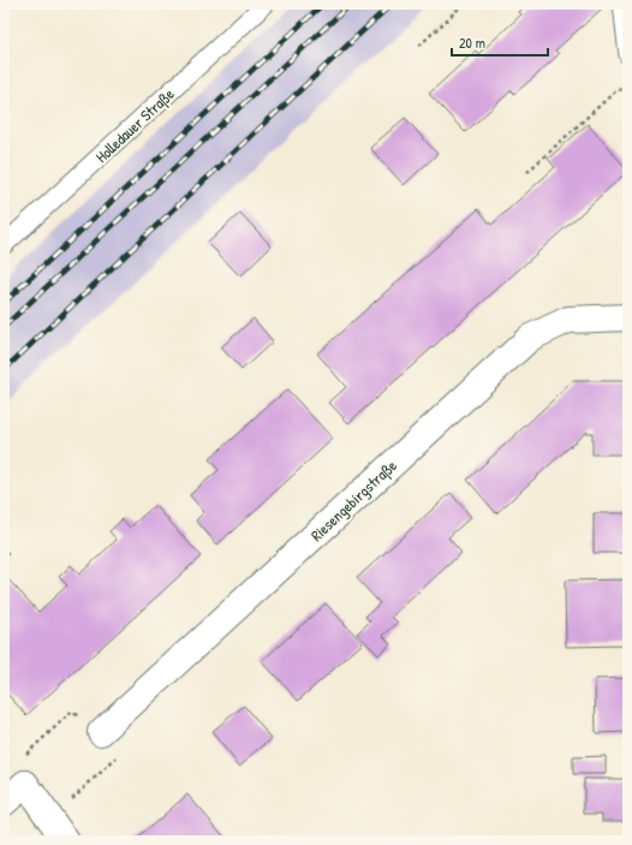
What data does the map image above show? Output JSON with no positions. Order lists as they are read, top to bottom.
{
  "streets": {
    "street": ["Riesengebirgstraße"],
    "lane": ["Holledauer Straße"]
  },
  "scale_bar": "20 m"
}
